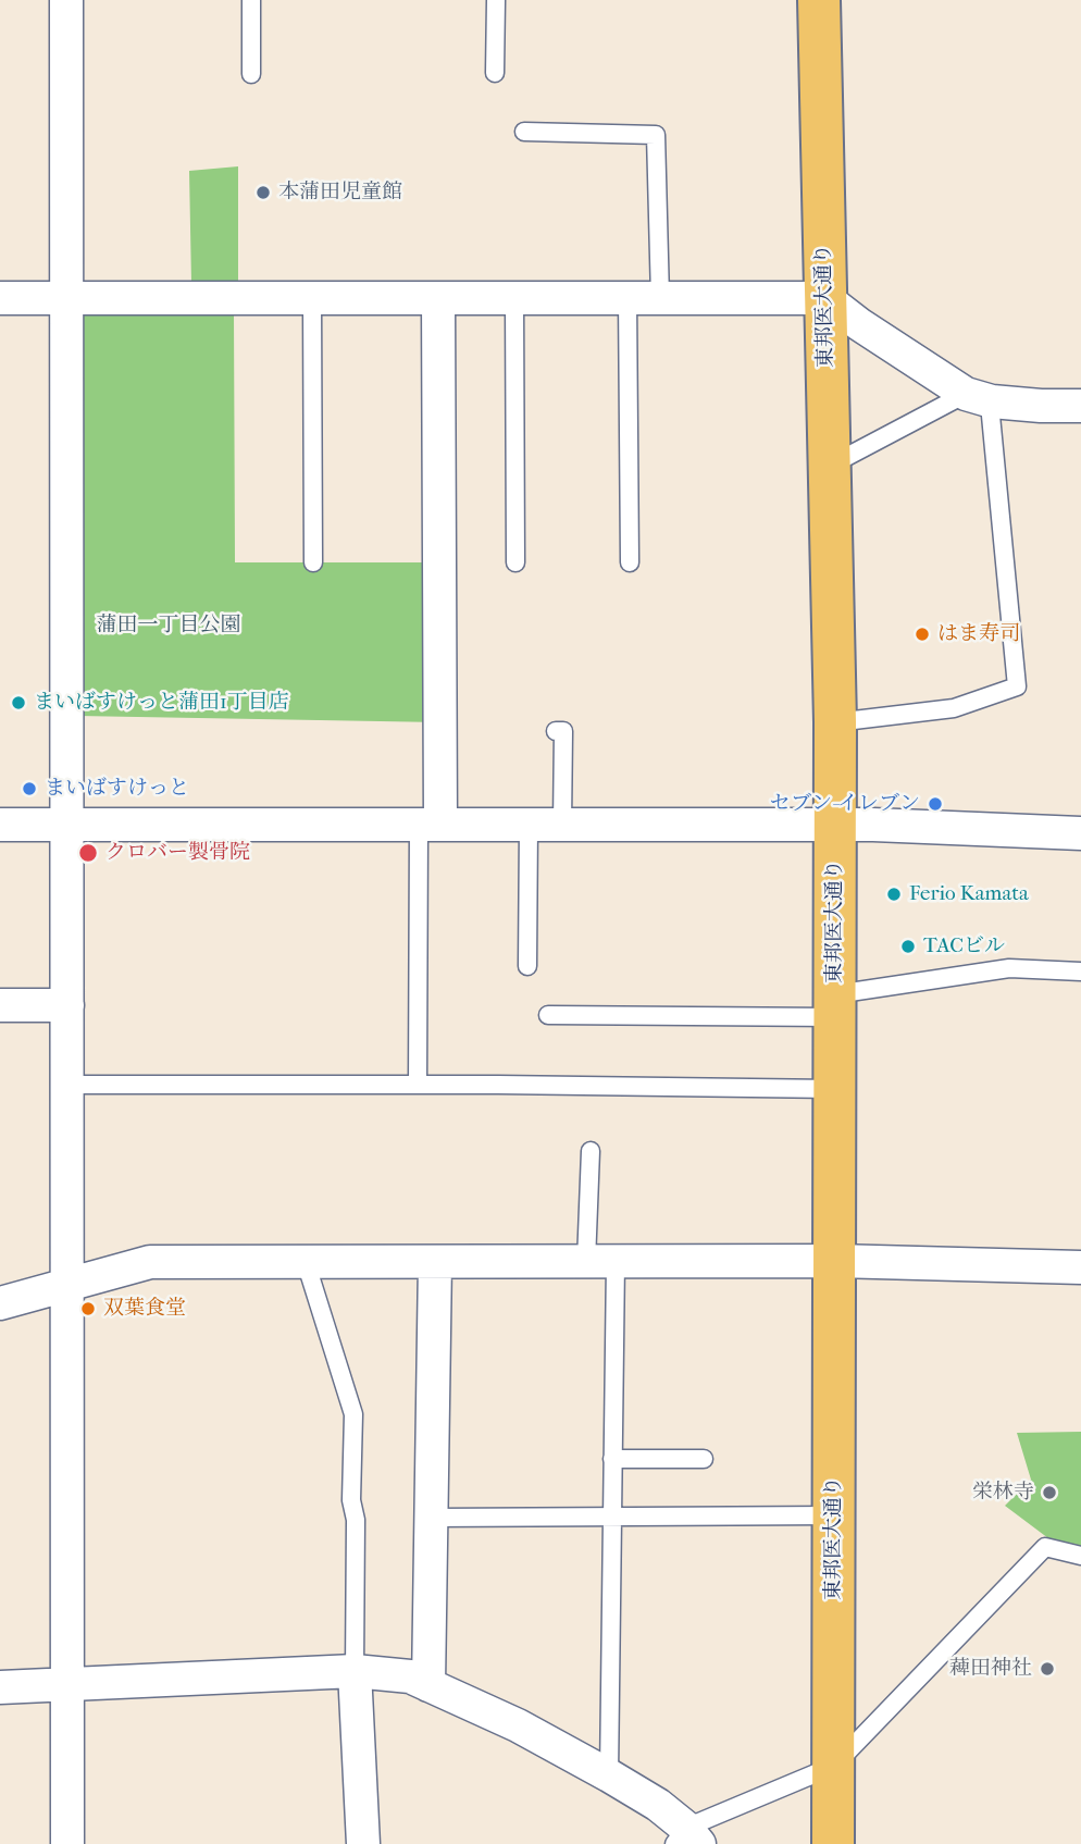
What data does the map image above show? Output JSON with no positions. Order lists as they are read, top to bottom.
{
  "streets": {
    "main road": ["東邦医大通り"]
  },
  "parks": ["蒲田一丁目公園"],
  "places": [
    "本蒲田児童館",
    "はま寿司",
    "まいばすけっと蒲田1丁目店",
    "まいばすけっと",
    "セブン-イレブン",
    "クロバー製骨院",
    "Ferio Kamata",
    "TACビル",
    "双葉食堂",
    "栄林寺",
    "薭田神社"
  ]
}
